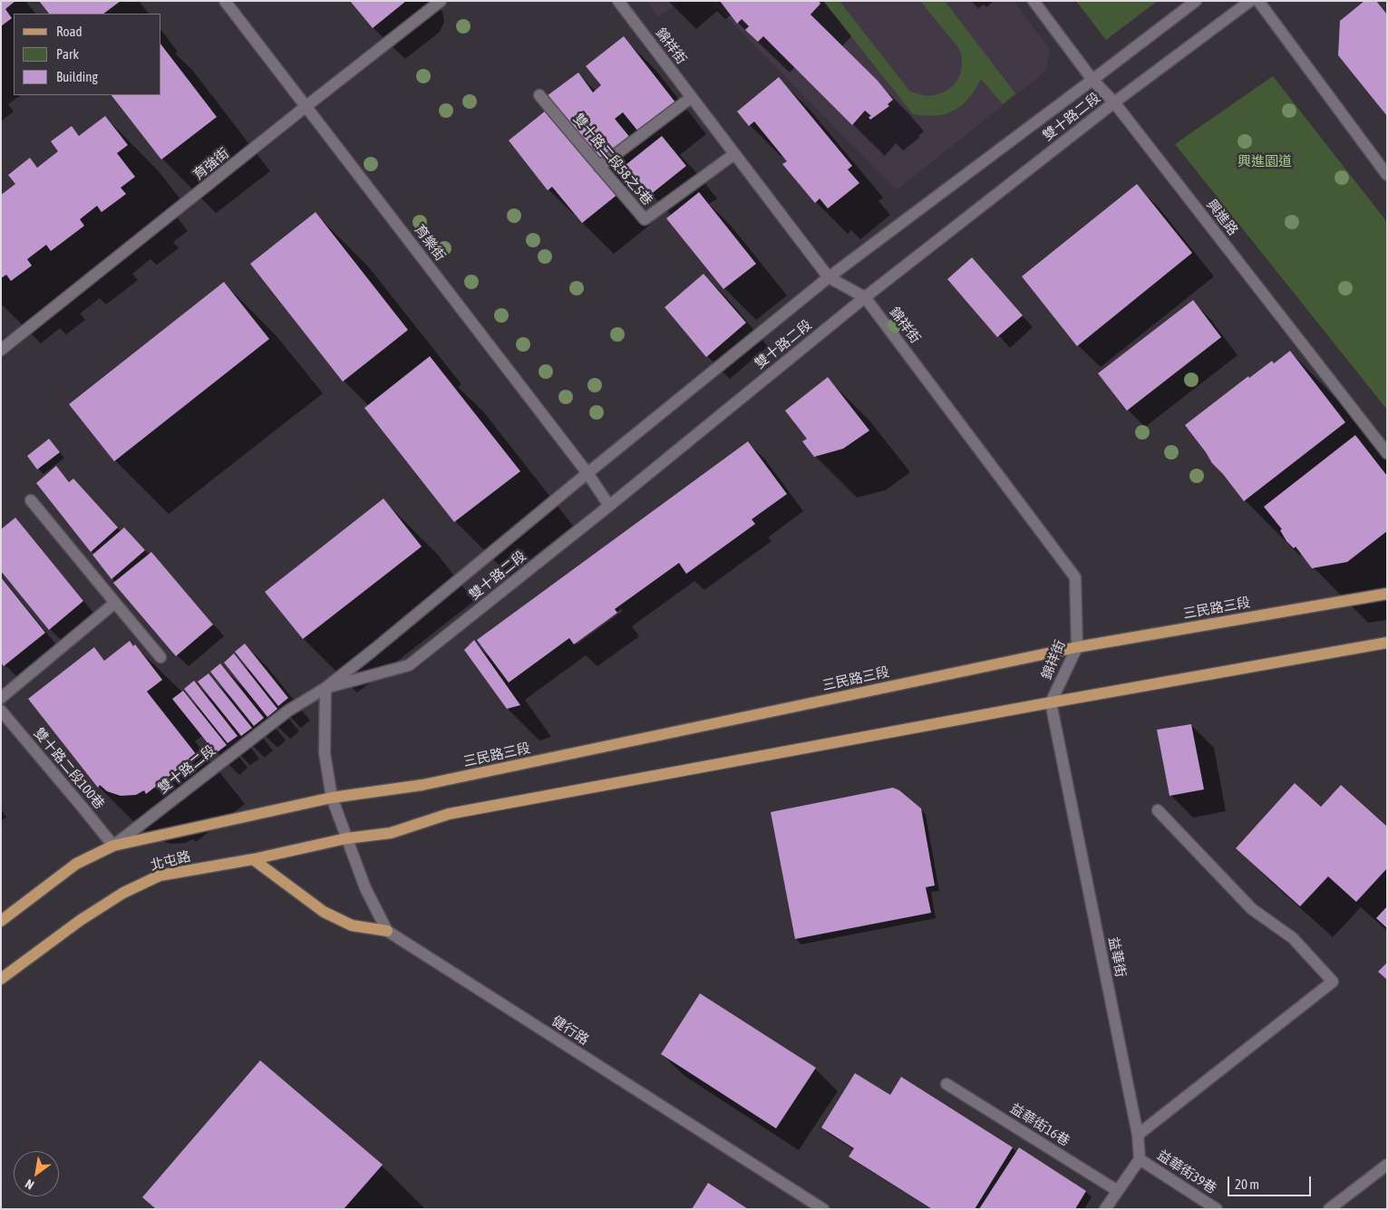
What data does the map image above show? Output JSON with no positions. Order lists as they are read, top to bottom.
{
  "streets": {
    "main road": ["三民路三段", "北屯路"],
    "street": [
      "錦祥街",
      "雙十路二段",
      "雙十路二段58之5巷",
      "育強街",
      "興進路",
      "育樂街",
      "雙十路二段100巷",
      "益華街",
      "健行路",
      "益華街16巷",
      "益華街39巷"
    ]
  },
  "crossings": [
    ["錦祥街", "雙十路二段"],
    ["錦祥街", "雙十路二段58之5巷"],
    ["錦祥街", "三民路三段"],
    ["錦祥街", "益華街"],
    ["雙十路二段", "興進路"],
    ["雙十路二段", "育樂街"],
    ["雙十路二段", "雙十路二段100巷"],
    ["雙十路二段", "北屯路"],
    ["育強街", "育樂街"],
    ["三民路三段", "北屯路"],
    ["雙十路二段100巷", "北屯路"],
    ["益華街", "益華街39巷"]
  ],
  "parks": ["興進園道"],
  "legend": ["Road", "Park", "Building"],
  "scale_bar": "20 m",
  "north": "bottom left"
}
